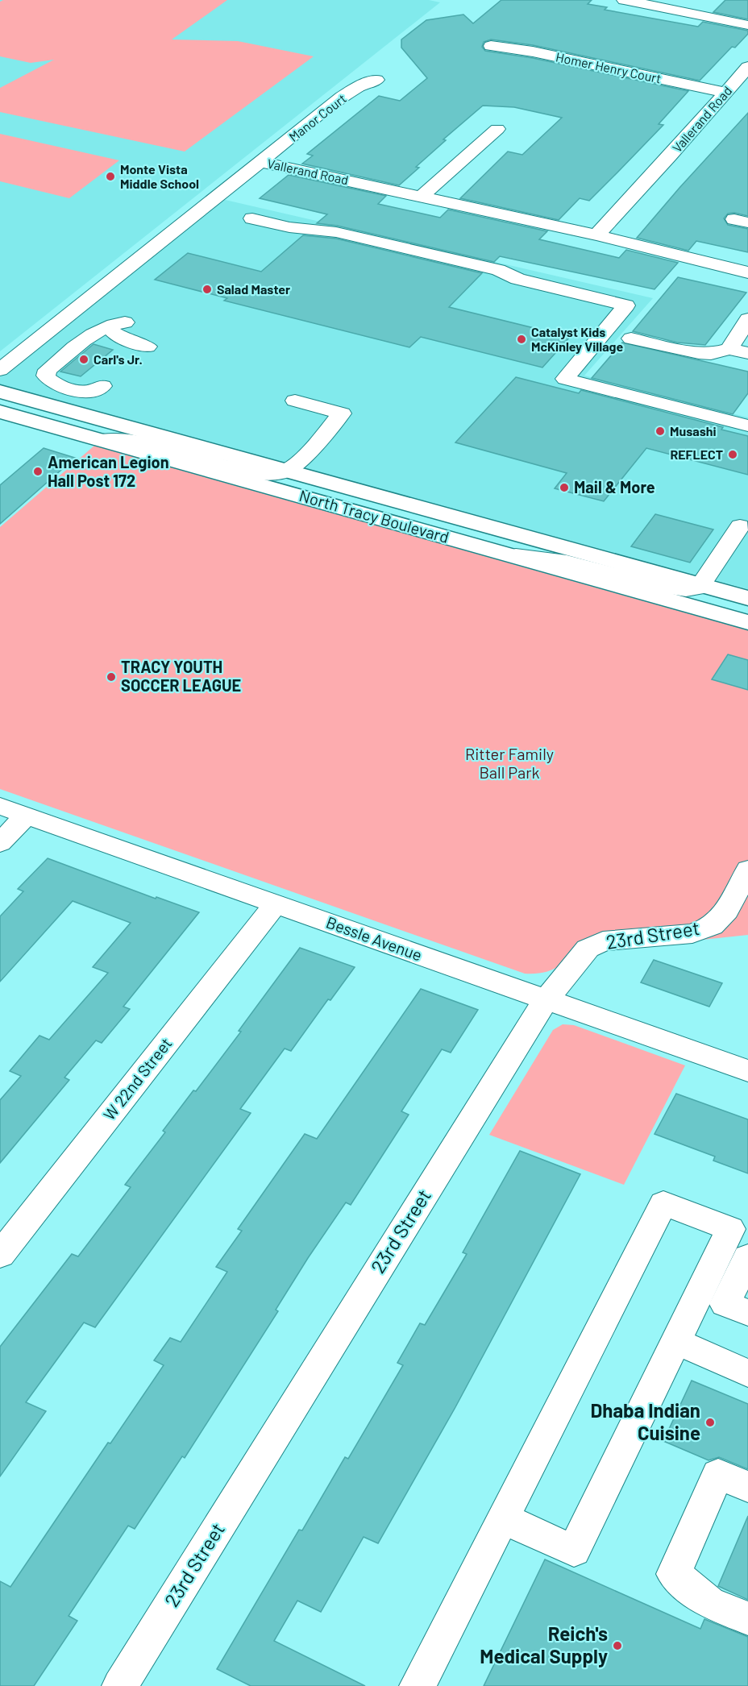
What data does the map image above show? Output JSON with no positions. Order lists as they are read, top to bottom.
{
  "streets": {
    "main road": ["North Tracy Boulevard"],
    "street": [
      "Homer Henry Court",
      "Manor Court",
      "Vallerand Road",
      "23rd Street",
      "Bessle Avenue",
      "W 22nd Street"
    ]
  },
  "crossings": [
    ["Homer Henry Court", "Vallerand Road"],
    ["Manor Court", "Vallerand Road"],
    ["23rd Street", "Bessle Avenue"],
    ["Bessle Avenue", "W 22nd Street"]
  ],
  "parks": ["Ritter Family Ball Park"],
  "places": [
    "Monte Vista Middle School",
    "Salad Master",
    "Catalyst Kids McKinley Village",
    "Carl's Jr.",
    "Musashi",
    "REFLECT",
    "American Legion Hall Post 172",
    "Mail & More",
    "TRACY YOUTH SOCCER LEAGUE",
    "Dhaba Indian Cuisine",
    "Reich's Medical Supply"
  ]
}
